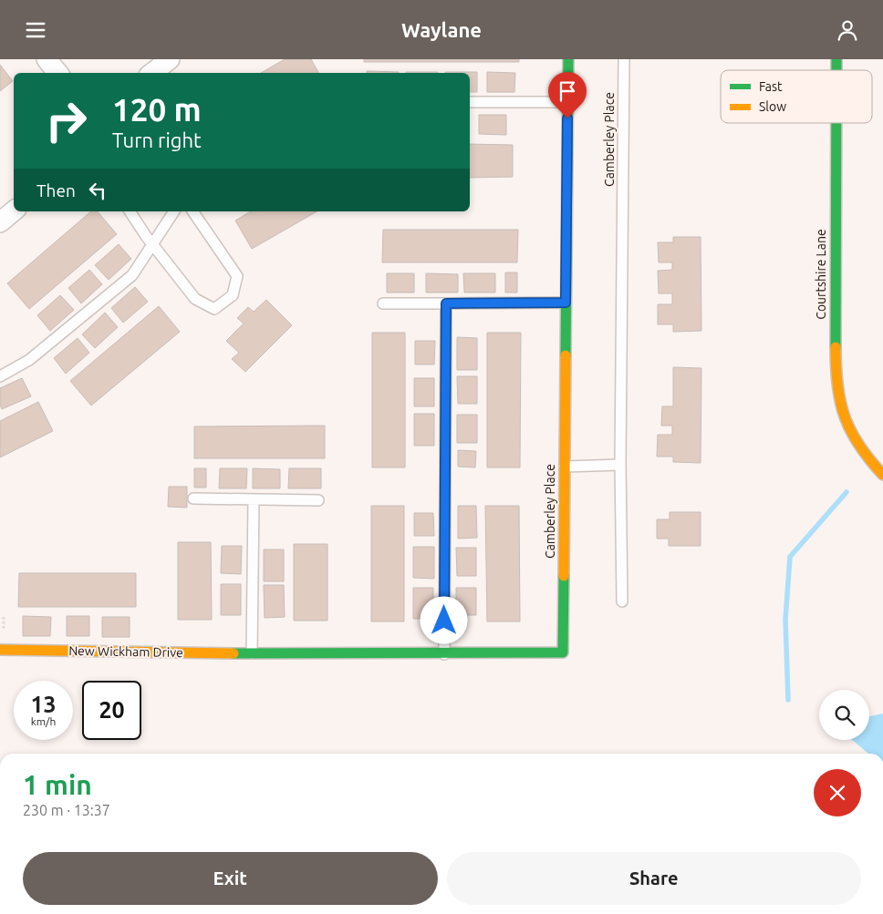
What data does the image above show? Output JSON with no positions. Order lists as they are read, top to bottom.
{
  "streets": {
    "street": ["Camberley Place", "Courtshire Lane", "New Wickham Drive"]
  },
  "crossings": [
    ["Camberley Place", "New Wickham Drive"]
  ],
  "legend": ["Fast", "Slow"],
  "page": {
    "header": "Waylane",
    "turn": ["120 m", "Turn right"],
    "then": "Then",
    "speed": "13 km/h",
    "limit": "20",
    "heading": ["1 min", "230 m · 13:37"],
    "buttons": ["Exit", "Share"]
  }
}
